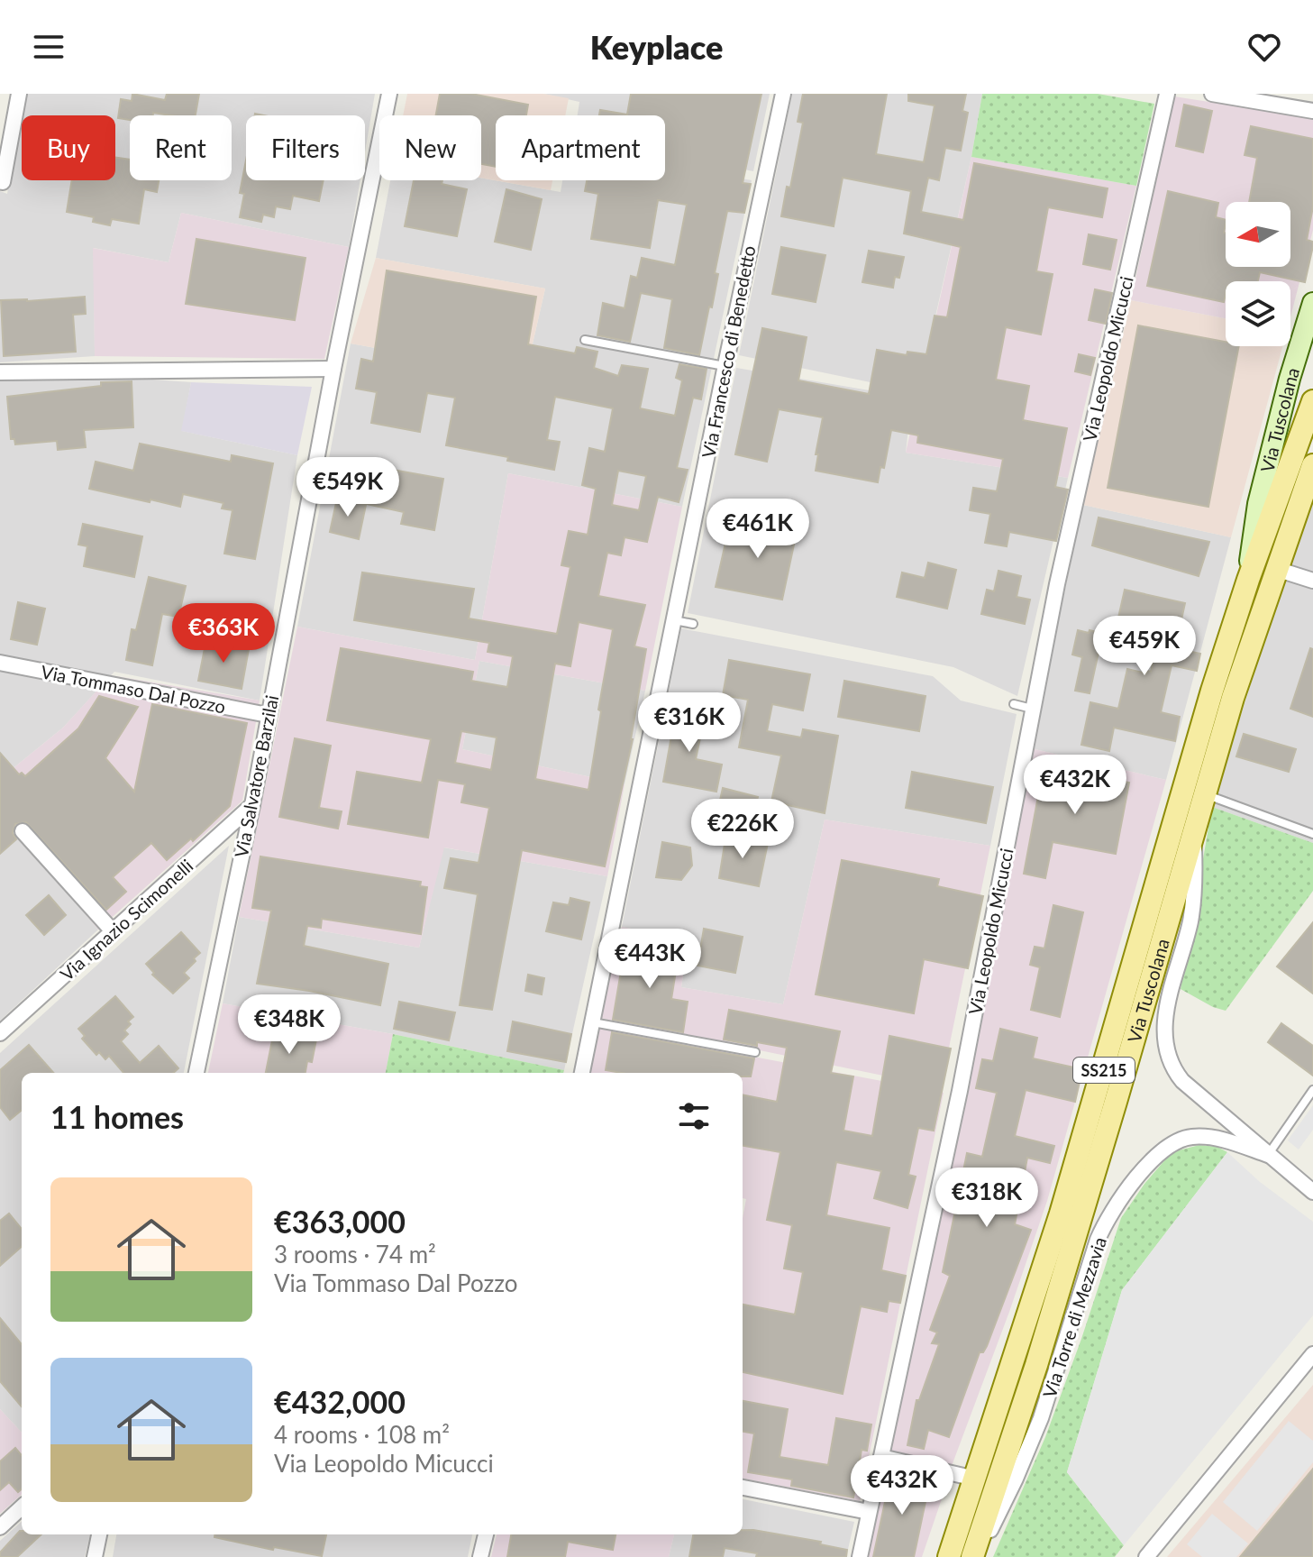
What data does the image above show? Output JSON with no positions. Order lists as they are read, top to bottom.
{
  "streets": {
    "main road": ["Via Tuscolana", "SS215"],
    "street": [
      "Via Francesco di Benedetto",
      "Via Leopoldo Micucci",
      "Via Tommaso Dal Pozzo",
      "Via Salvatore Barzilai",
      "Via Ignazio Scimonelli",
      "Via Torre di Mezzavia"
    ]
  },
  "crossings": [
    ["Via Tuscolana", "Via Torre di Mezzavia"],
    ["Via Tommaso Dal Pozzo", "Via Salvatore Barzilai"],
    ["Via Salvatore Barzilai", "Via Ignazio Scimonelli"]
  ],
  "north": "left",
  "page": {
    "header": "Keyplace",
    "chip": [
      "Buy",
      "Rent",
      "Filters",
      "New",
      "Apartment"
    ],
    "price": [
      "€549K",
      "€461K",
      "€363K",
      "€459K",
      "€316K",
      "€432K",
      "€226K",
      "€443K",
      "€348K",
      "€318K",
      "€432K"
    ],
    "heading": "11 homes",
    "list": [
      {
        "name": "€363,000",
        "note": "3 rooms · 74 m² · Via Tommaso Dal Pozzo"
      },
      {
        "name": "€432,000",
        "note": "4 rooms · 108 m² · Via Leopoldo Micucci"
      }
    ]
  }
}
